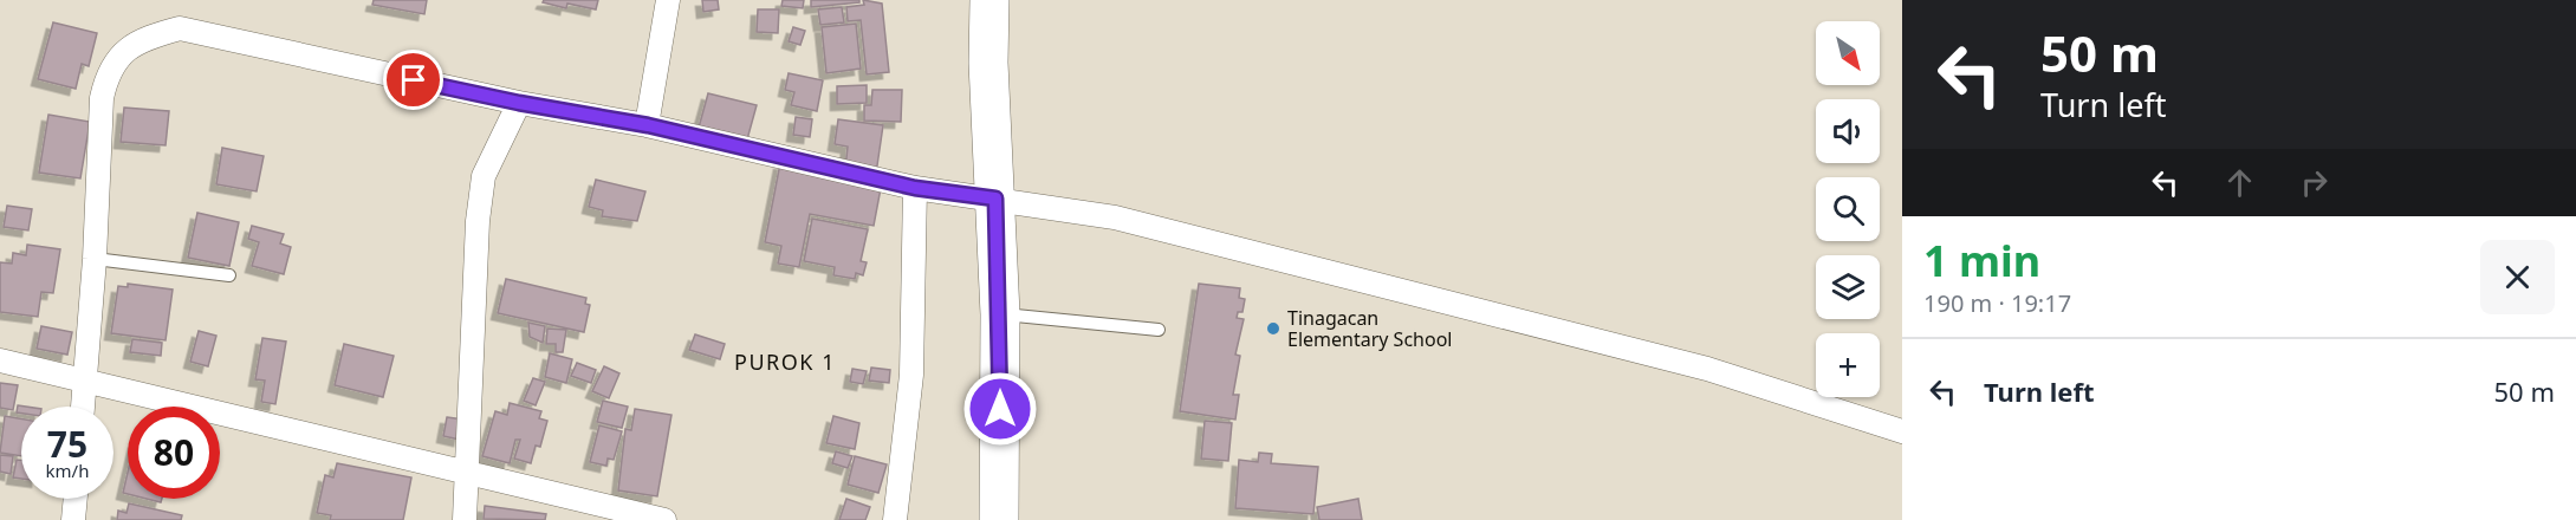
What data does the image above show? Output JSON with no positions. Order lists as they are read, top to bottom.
{
  "districts": ["PUROK 1"],
  "places": ["Tinagacan Elementary School"],
  "north": "bottom right",
  "page": {
    "turn": ["50 m", "Turn left"],
    "map_buttons": "+",
    "heading": ["1 min", "190 m · 19:17"],
    "list": [
      {
        "name": "Turn left",
        "value": "50 m"
      }
    ],
    "speed": "75 km/h",
    "limit": "80"
  }
}
